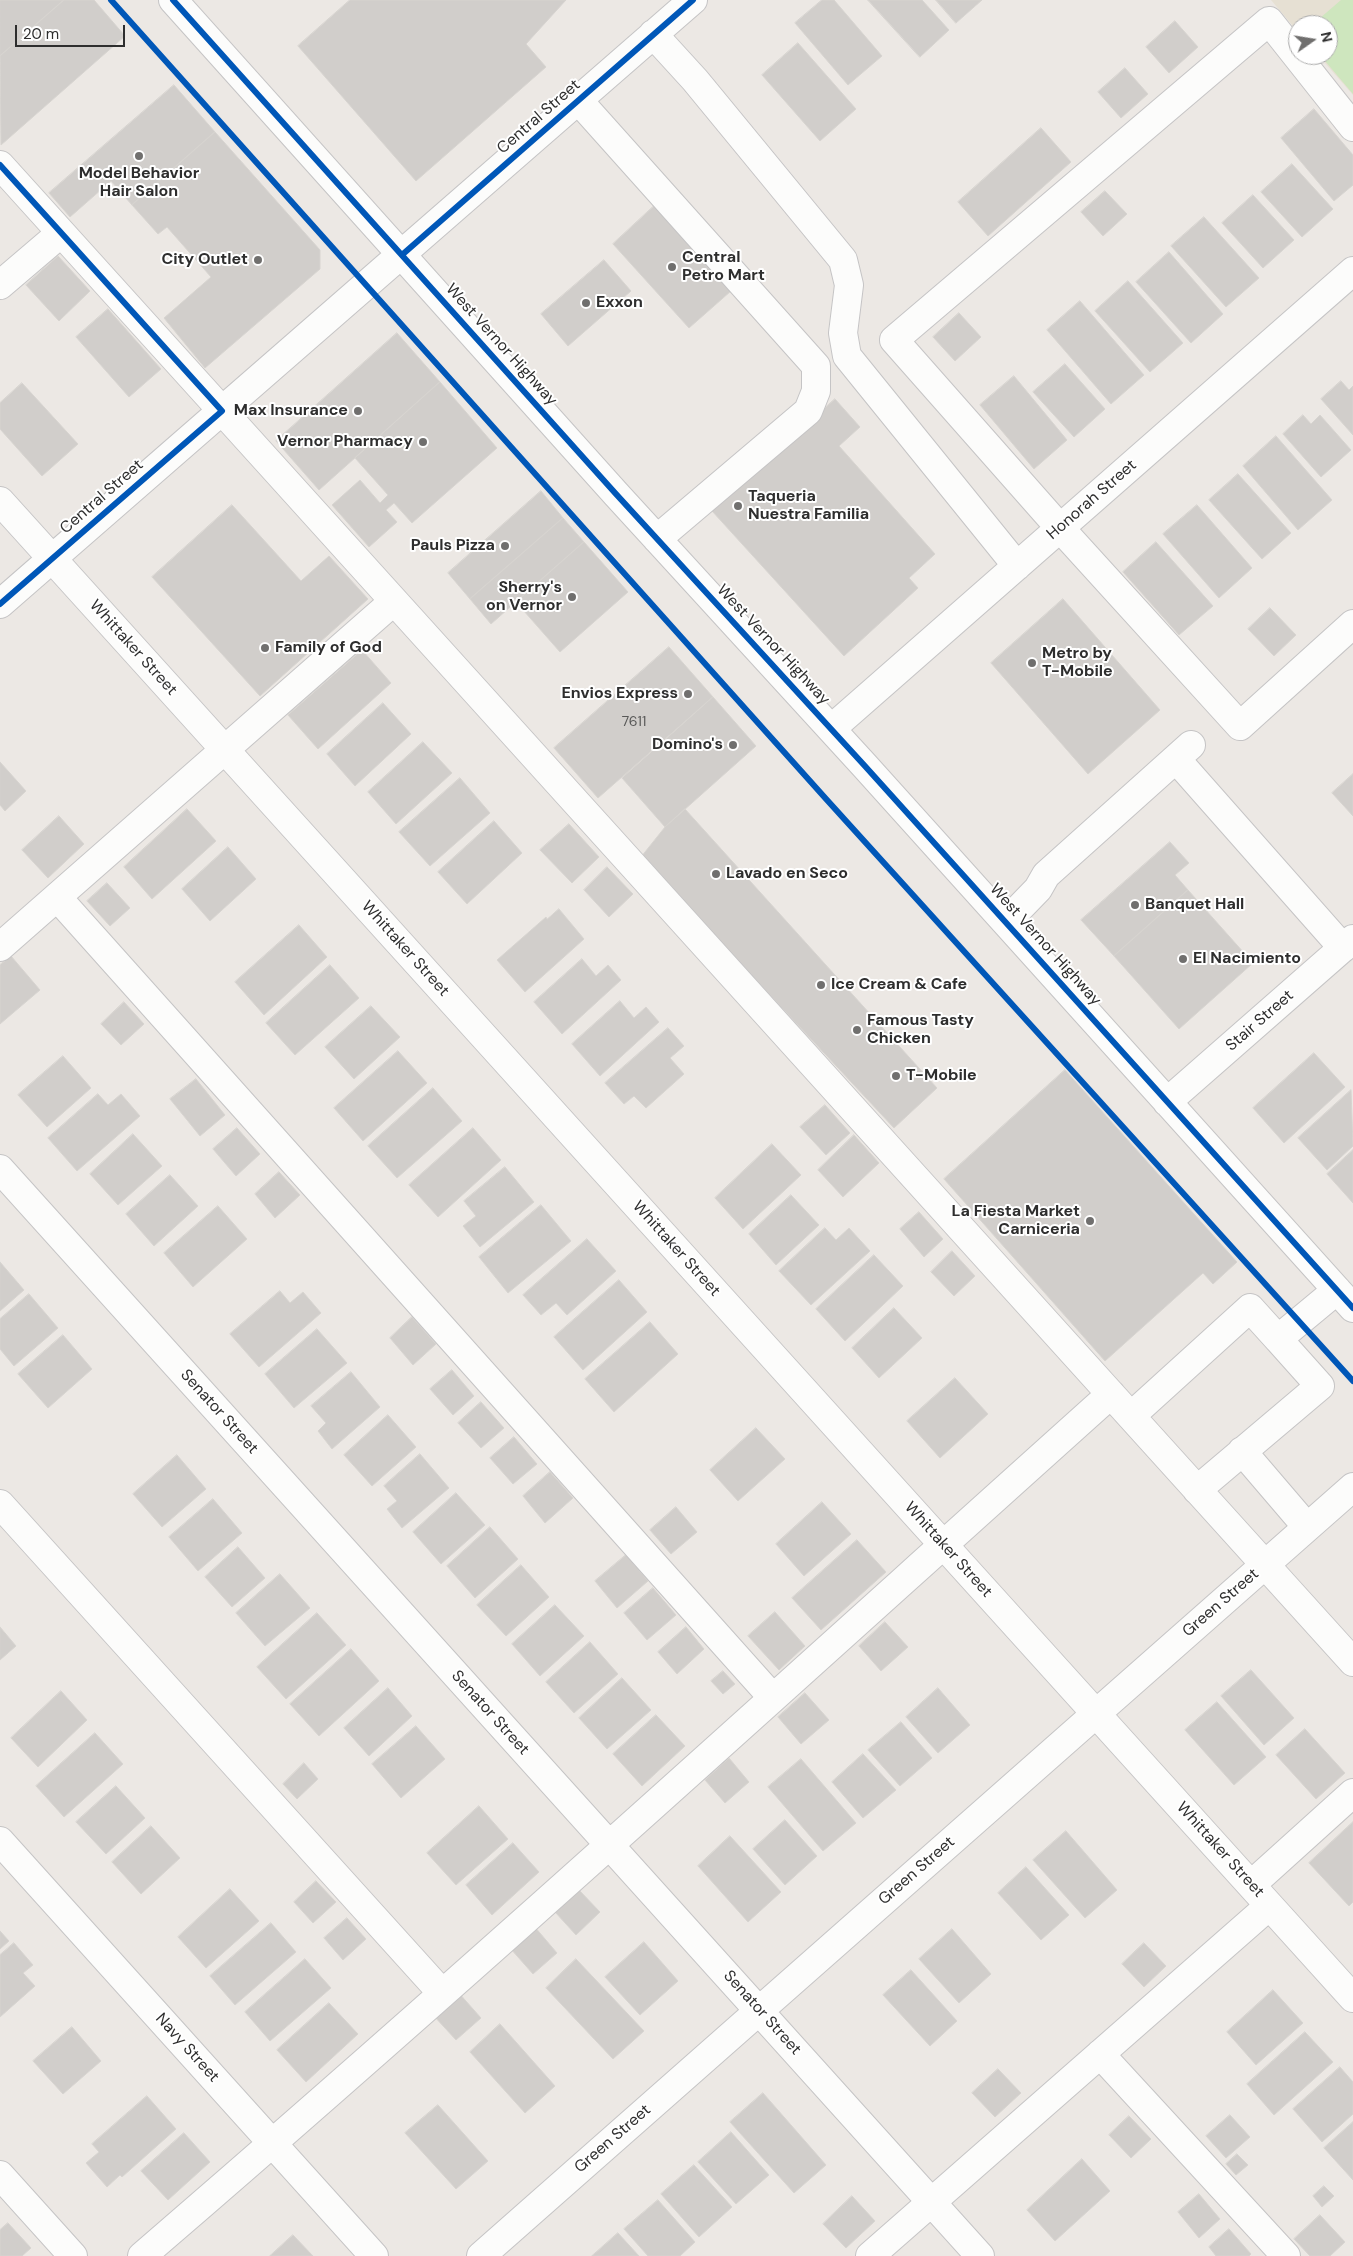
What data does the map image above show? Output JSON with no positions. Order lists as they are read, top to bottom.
{
  "streets": {
    "street": [
      "Central Street",
      "West Vernor Highway",
      "Honorah Street",
      "Whittaker Street",
      "Stair Street",
      "Senator Street",
      "Green Street",
      "Navy Street"
    ]
  },
  "crossings": [
    ["Central Street", "West Vernor Highway"],
    ["Central Street", "Whittaker Street"],
    ["West Vernor Highway", "Honorah Street"],
    ["West Vernor Highway", "Stair Street"],
    ["Whittaker Street", "Green Street"],
    ["Senator Street", "Green Street"]
  ],
  "places": [
    "Model Behavior Hair Salon",
    "City Outlet",
    "Central Petro Mart",
    "Exxon",
    "Max Insurance",
    "Vernor Pharmacy",
    "Taqueria Nuestra Familia",
    "Pauls Pizza",
    "Sherry's on Vernor",
    "Family of God",
    "Metro by T-Mobile",
    "Envios Express",
    "Domino's",
    "Lavado en Seco",
    "Banquet Hall",
    "El Nacimiento",
    "Ice Cream & Cafe",
    "Famous Tasty Chicken",
    "T-Mobile",
    "La Fiesta Market Carniceria"
  ],
  "house_numbers": ["7611"],
  "scale_bar": "20 m",
  "north": "right"
}
